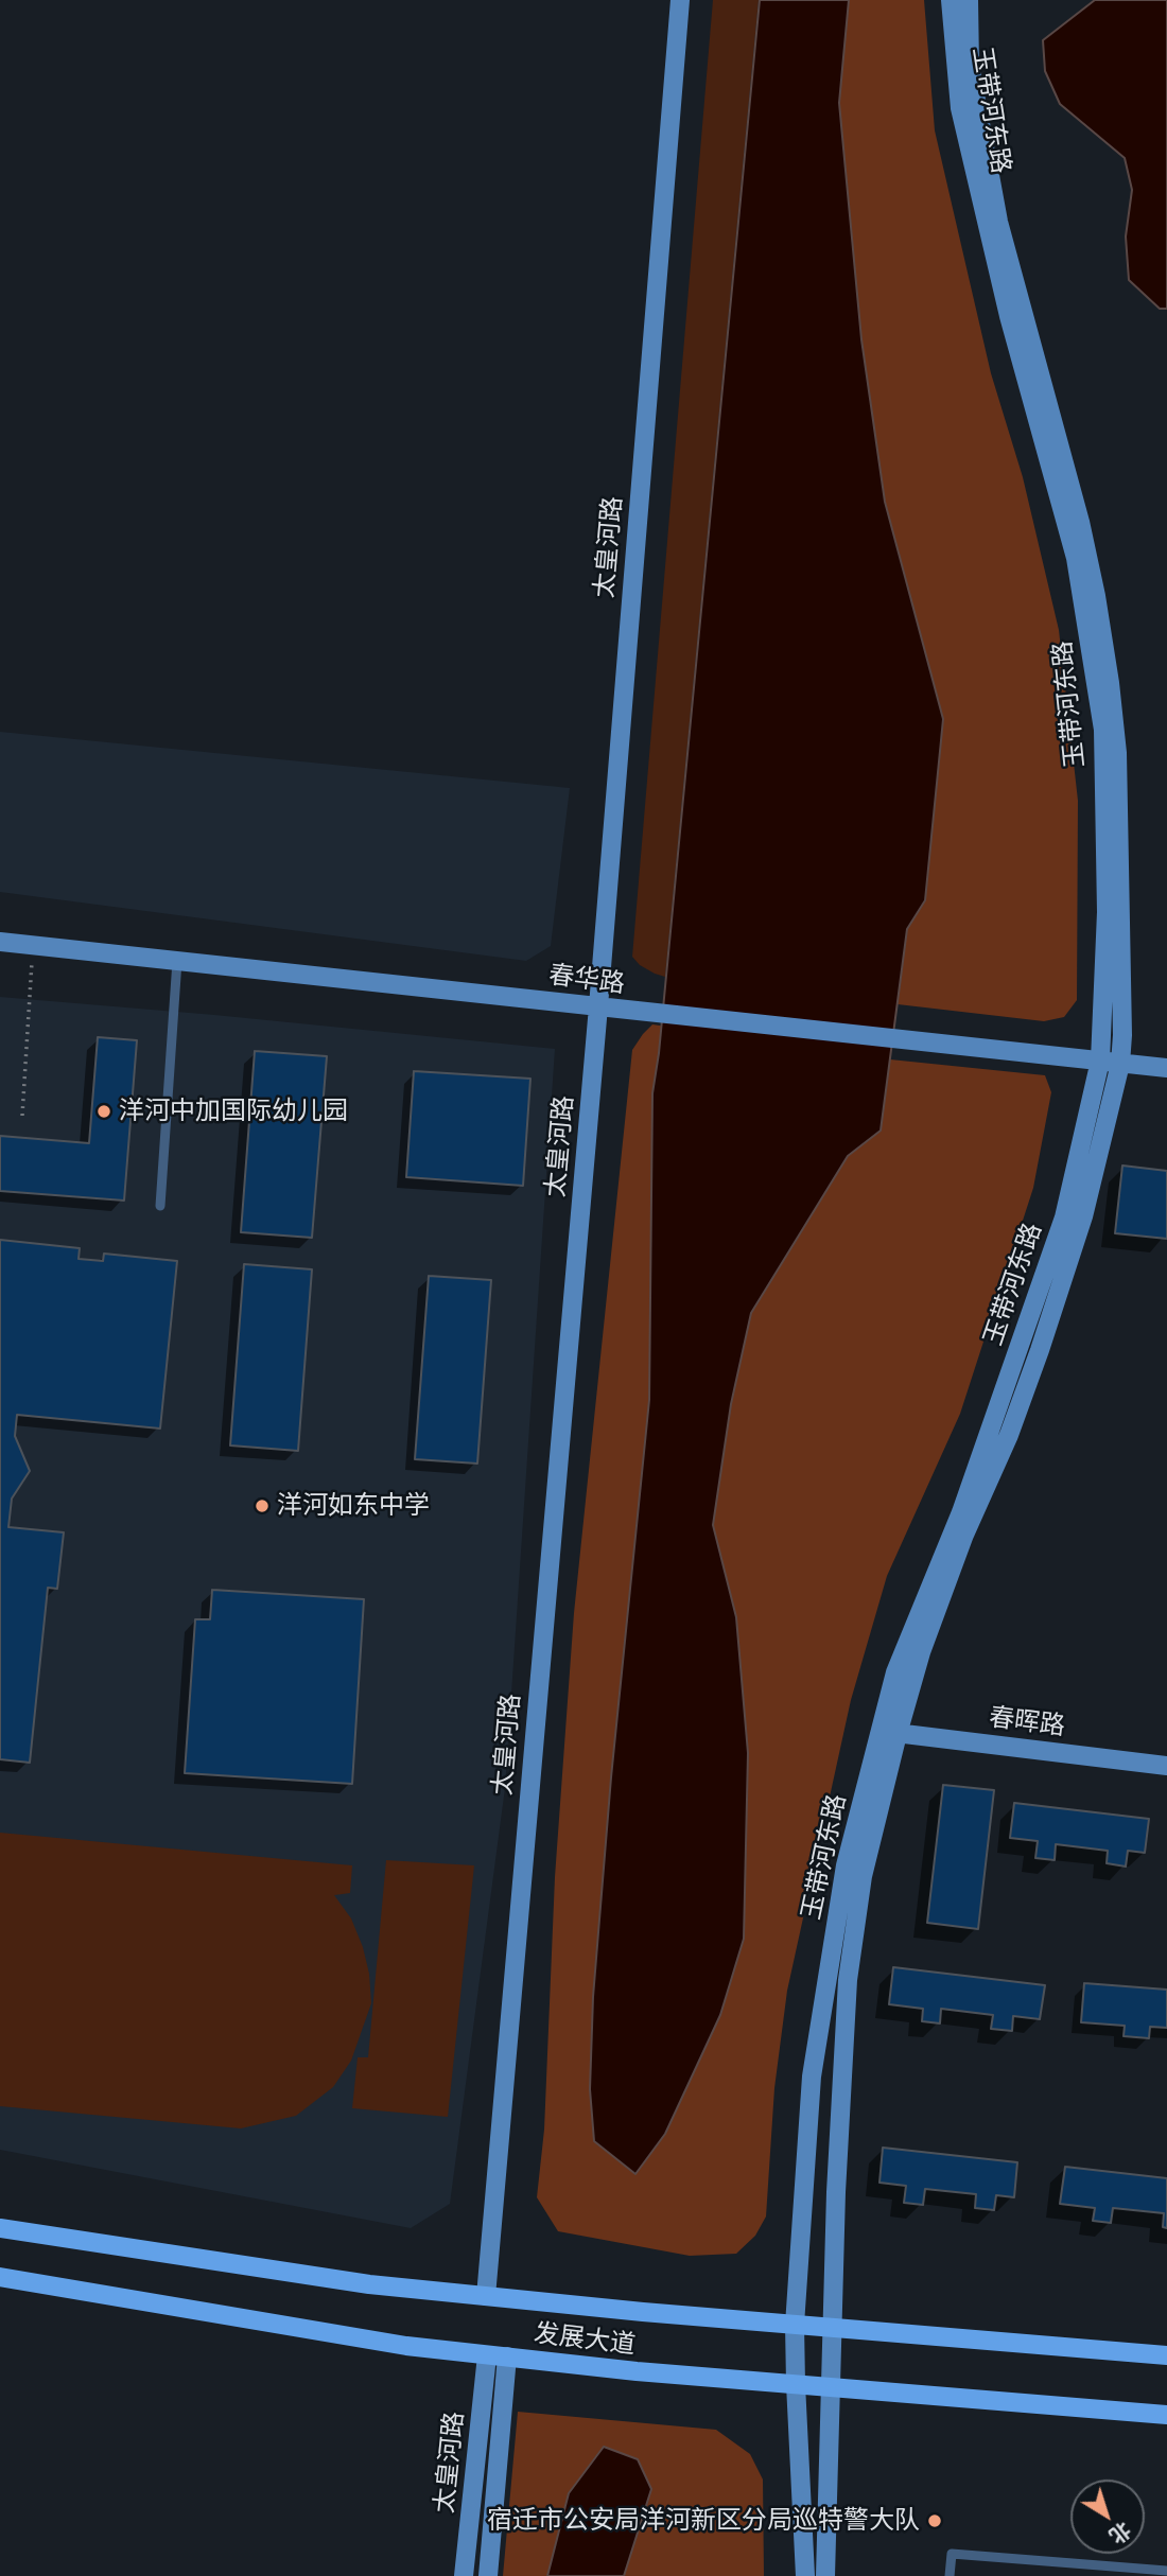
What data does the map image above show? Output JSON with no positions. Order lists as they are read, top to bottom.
{
  "streets": {
    "main road": ["发展大道"],
    "street": [
      "玉带河东路",
      "太皇河路",
      "春华路",
      "春晖路"
    ]
  },
  "crossings": [
    ["玉带河东路", "春华路"],
    ["玉带河东路", "春晖路"],
    ["玉带河东路", "发展大道"],
    ["太皇河路", "春华路"],
    ["太皇河路", "发展大道"]
  ],
  "places": ["洋河中加国际幼儿园", "洋河如东中学", "宿迁市公安局洋河新区分局巡特警大队"],
  "north": "bottom right"
}
